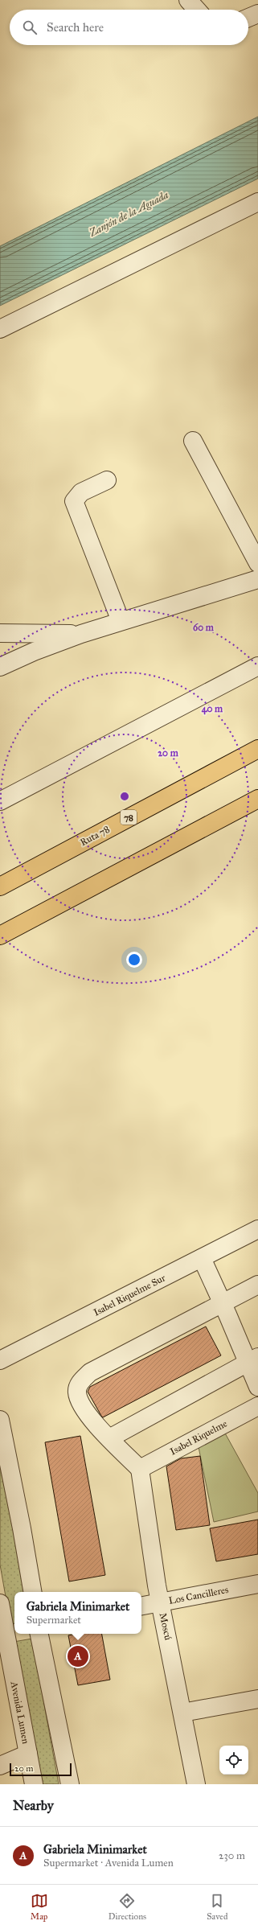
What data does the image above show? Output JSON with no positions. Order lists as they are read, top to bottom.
{
  "streets": {
    "highway": ["78", "Ruta 78"],
    "street": [
      "Isabel Riquelme Sur",
      "Isabel Riquelme",
      "Los Cancilleres",
      "Moscú",
      "Avenida Lumen"
    ]
  },
  "crossings": [
    ["Isabel Riquelme", "Moscú"],
    ["Los Cancilleres", "Moscú"]
  ],
  "water": ["Zanjón de la Aguada"],
  "scale_bar": "20 m",
  "page": {
    "search": "Search here",
    "popup": ["Gabriela Minimarket", "Supermarket"],
    "pins": "A",
    "scale": "20 m",
    "heading": "Nearby",
    "list": [
      {
        "mark": "A",
        "name": "Gabriela Minimarket",
        "note": "Supermarket · Avenida Lumen",
        "value": "230 m"
      }
    ],
    "nav": ["Map", "Directions", "Saved"]
  },
  "rings": ["60 m", "40 m", "20 m"]
}
